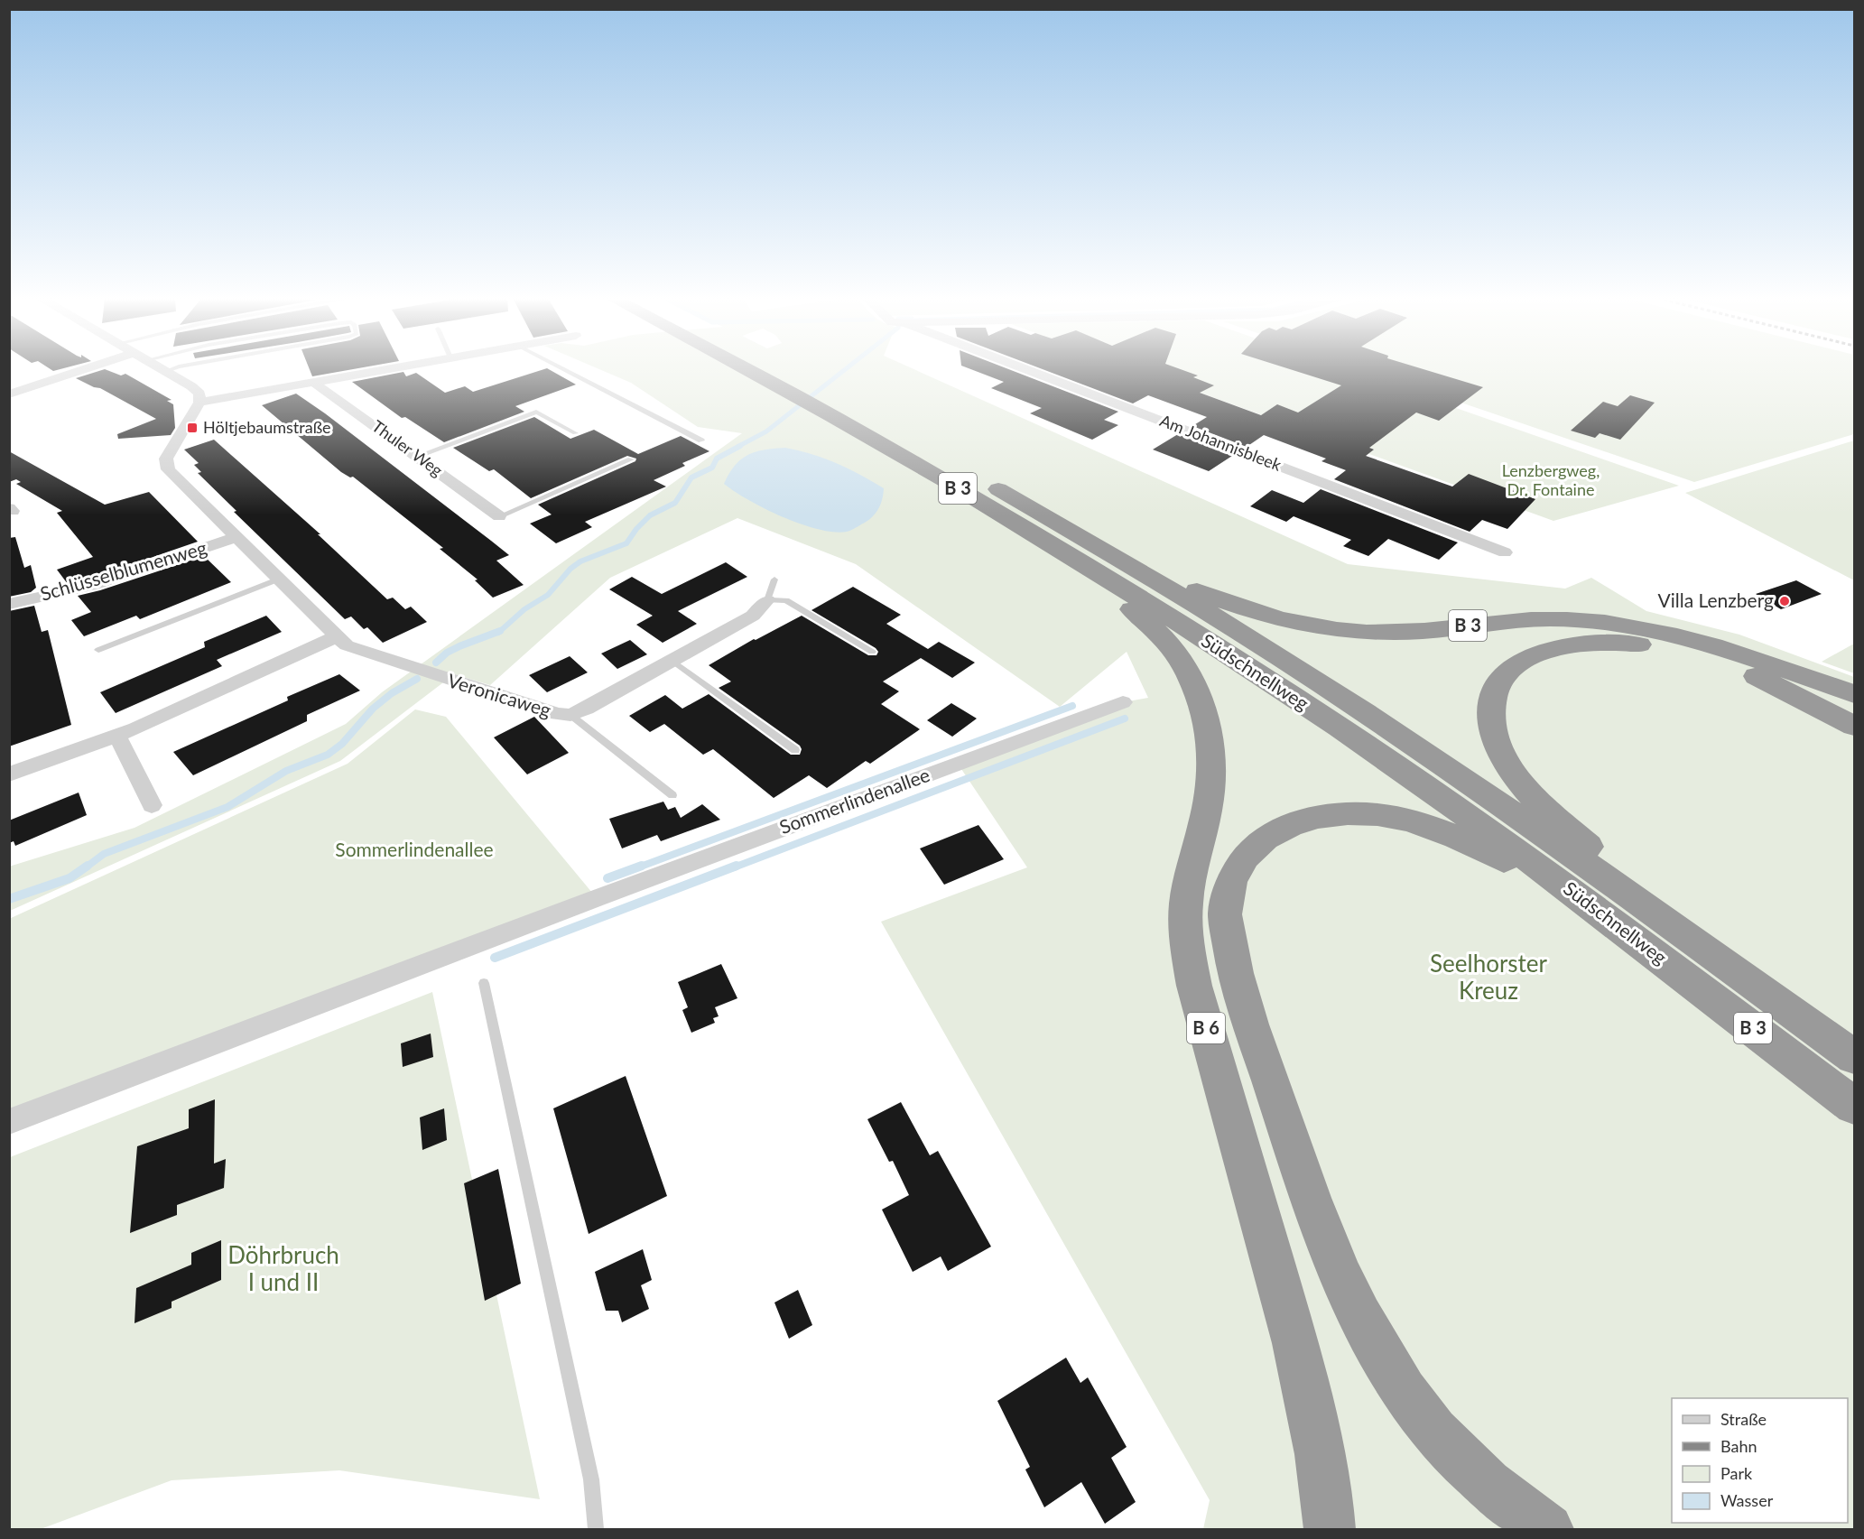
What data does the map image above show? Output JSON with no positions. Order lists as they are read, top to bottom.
{
  "streets": {
    "highway": ["B 3", "Südschnellweg", "B 6"],
    "street": [
      "Am Johannisbleek",
      "Thuler Weg",
      "Schlüsselblumenweg",
      "Veronicaweg",
      "Sommerlindenallee"
    ]
  },
  "crossings": [
    ["B 3", "Südschnellweg"],
    ["B 3", "B 6"],
    ["Südschnellweg", "B 6"]
  ],
  "parks": [
    "Lenzbergweg, Dr. Fontaine",
    "Sommerlindenallee",
    "Seelhorster Kreuz",
    "Döhrbruch I und II"
  ],
  "places": {
    "transit": ["Höltjebaumstraße"],
    "other": ["Villa Lenzberg"]
  },
  "legend": [
    "Straße",
    "Bahn",
    "Park",
    "Wasser"
  ]
}
